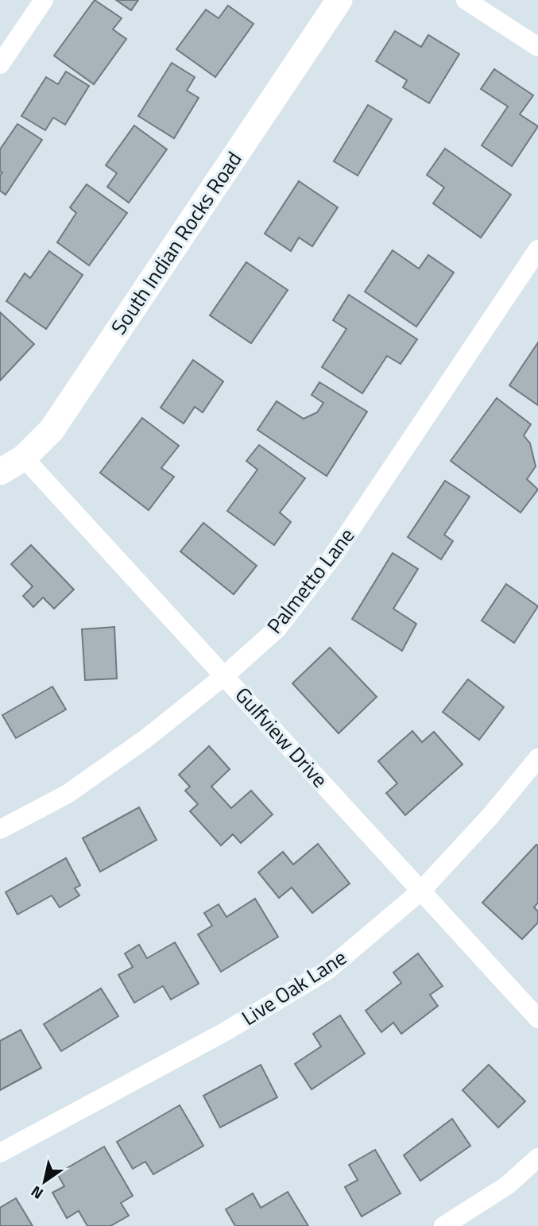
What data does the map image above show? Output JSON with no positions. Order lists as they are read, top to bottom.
{
  "streets": {
    "street": [
      "South Indian Rocks Road",
      "Palmetto Lane",
      "Gulfview Drive",
      "Live Oak Lane"
    ]
  },
  "crossings": [
    ["South Indian Rocks Road", "Gulfview Drive"],
    ["Palmetto Lane", "Gulfview Drive"],
    ["Gulfview Drive", "Live Oak Lane"]
  ],
  "north": "bottom left"
}
